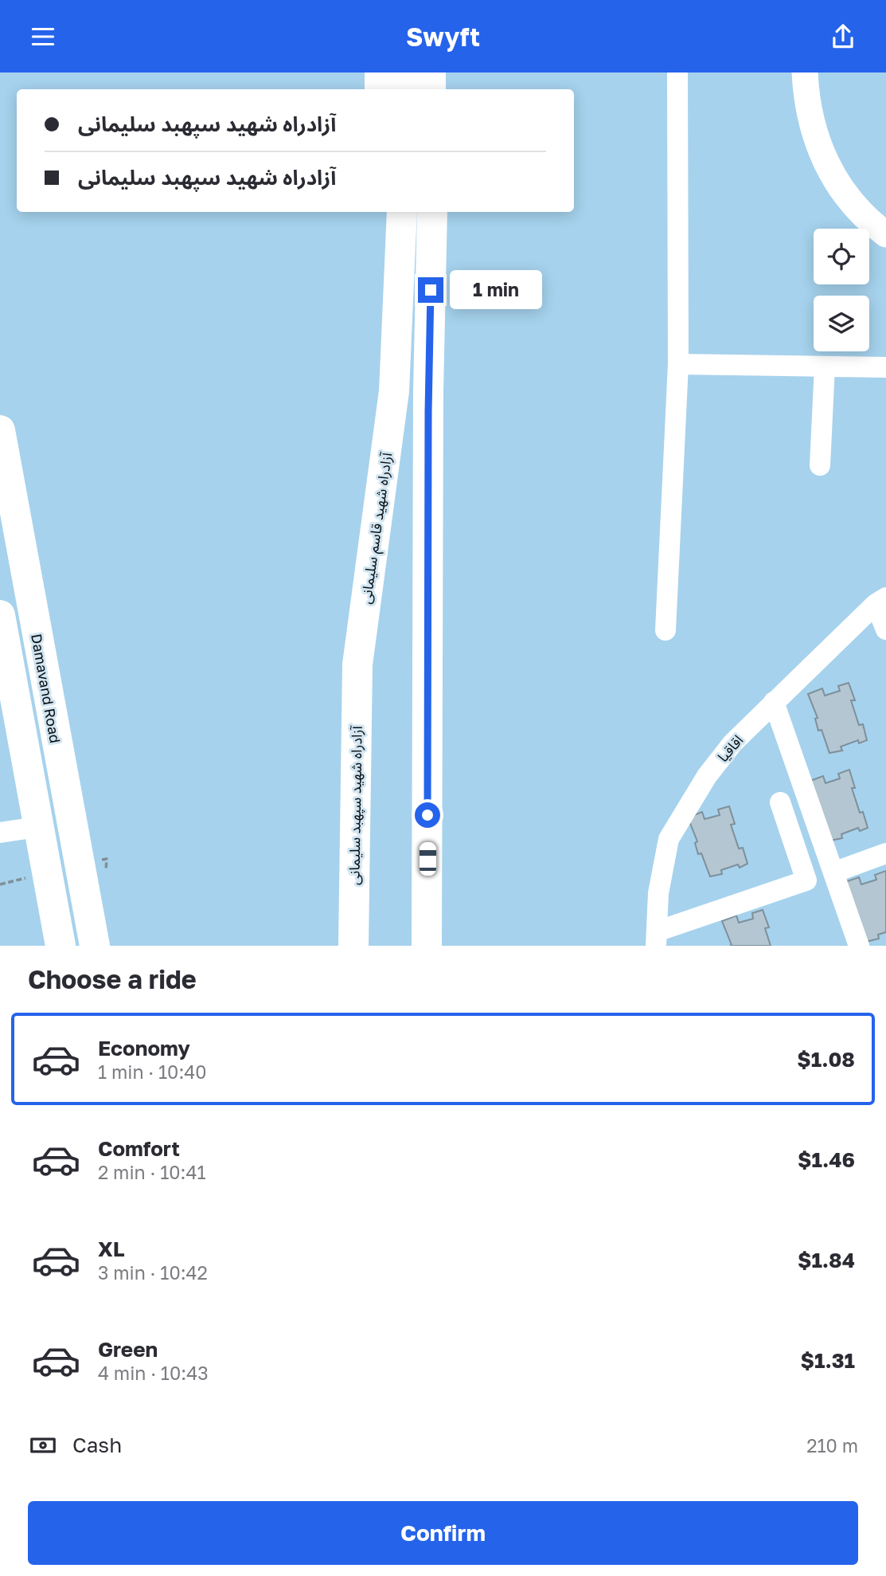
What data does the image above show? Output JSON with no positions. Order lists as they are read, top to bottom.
{
  "streets": {
    "highway": ["آزادراه شهید قاسم سلیمانی", "Damavand Road", "آزادراه شهید سپهبد سلیمانی"],
    "street": ["اقاقیا"]
  },
  "crossings": [
    ["آزادراه شهید قاسم سلیمانی", "آزادراه شهید سپهبد سلیمانی"]
  ],
  "page": {
    "header": "Swyft",
    "banner": ["آزادراه شهید سپهبد سلیمانی", "آزادراه شهید سپهبد سلیمانی"],
    "bubble": "1 min",
    "heading": "Choose a ride",
    "list": [
      {
        "name": "Economy",
        "note": "1 min · 10:40",
        "value": "$1.08"
      },
      {
        "name": "Comfort",
        "note": "2 min · 10:41",
        "value": "$1.46"
      },
      {
        "name": "XL",
        "note": "3 min · 10:42",
        "value": "$1.84"
      },
      {
        "name": "Green",
        "note": "4 min · 10:43",
        "value": "$1.31"
      }
    ],
    "pay": ["Cash", "210 m"],
    "buttons": "Confirm"
  }
}
